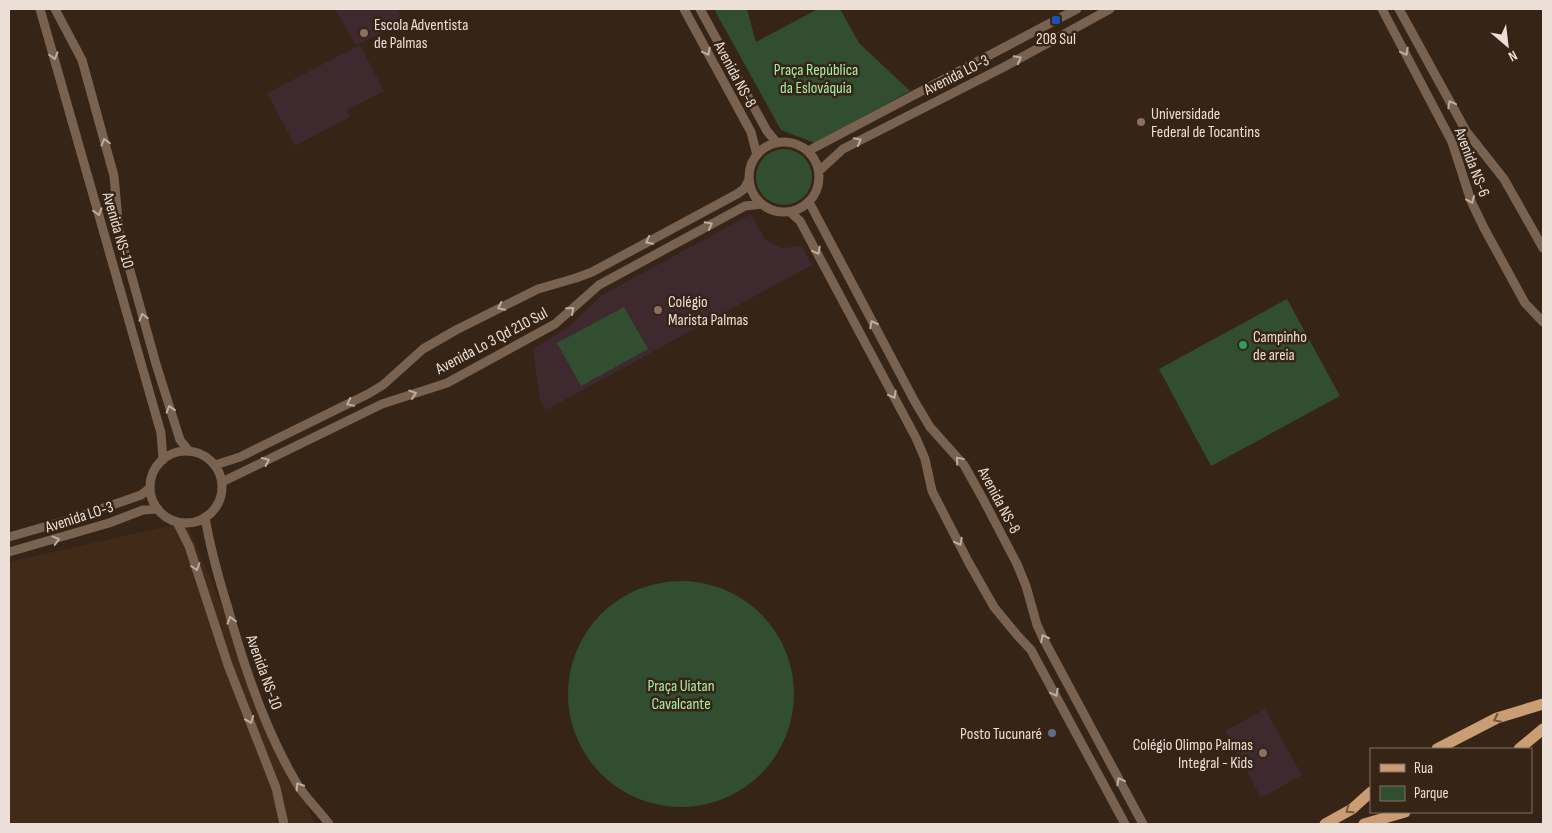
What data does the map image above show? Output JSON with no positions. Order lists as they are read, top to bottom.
{
  "streets": {
    "street": [
      "Avenida NS-8",
      "Avenida LO-3",
      "Avenida NS-6",
      "Avenida NS-10",
      "Avenida Lo 3 Qd 210 Sul"
    ]
  },
  "crossings": [
    ["Avenida NS-8", "Avenida LO-3"],
    ["Avenida NS-8", "Avenida Lo 3 Qd 210 Sul"],
    ["Avenida LO-3", "Avenida NS-10"],
    ["Avenida LO-3", "Avenida Lo 3 Qd 210 Sul"],
    ["Avenida NS-10", "Avenida Lo 3 Qd 210 Sul"]
  ],
  "parks": ["Praça República da Eslováquia", "Praça Uiatan Cavalcante"],
  "places": {
    "transit": ["208 Sul"],
    "other": [
      "Escola Adventista de Palmas",
      "Universidade Federal de Tocantins",
      "Colégio Marista Palmas",
      "Campinho de areia",
      "Posto Tucunaré",
      "Colégio Olimpo Palmas Integral - Kids"
    ]
  },
  "legend": ["Rua", "Parque"],
  "north": "bottom right"
}
